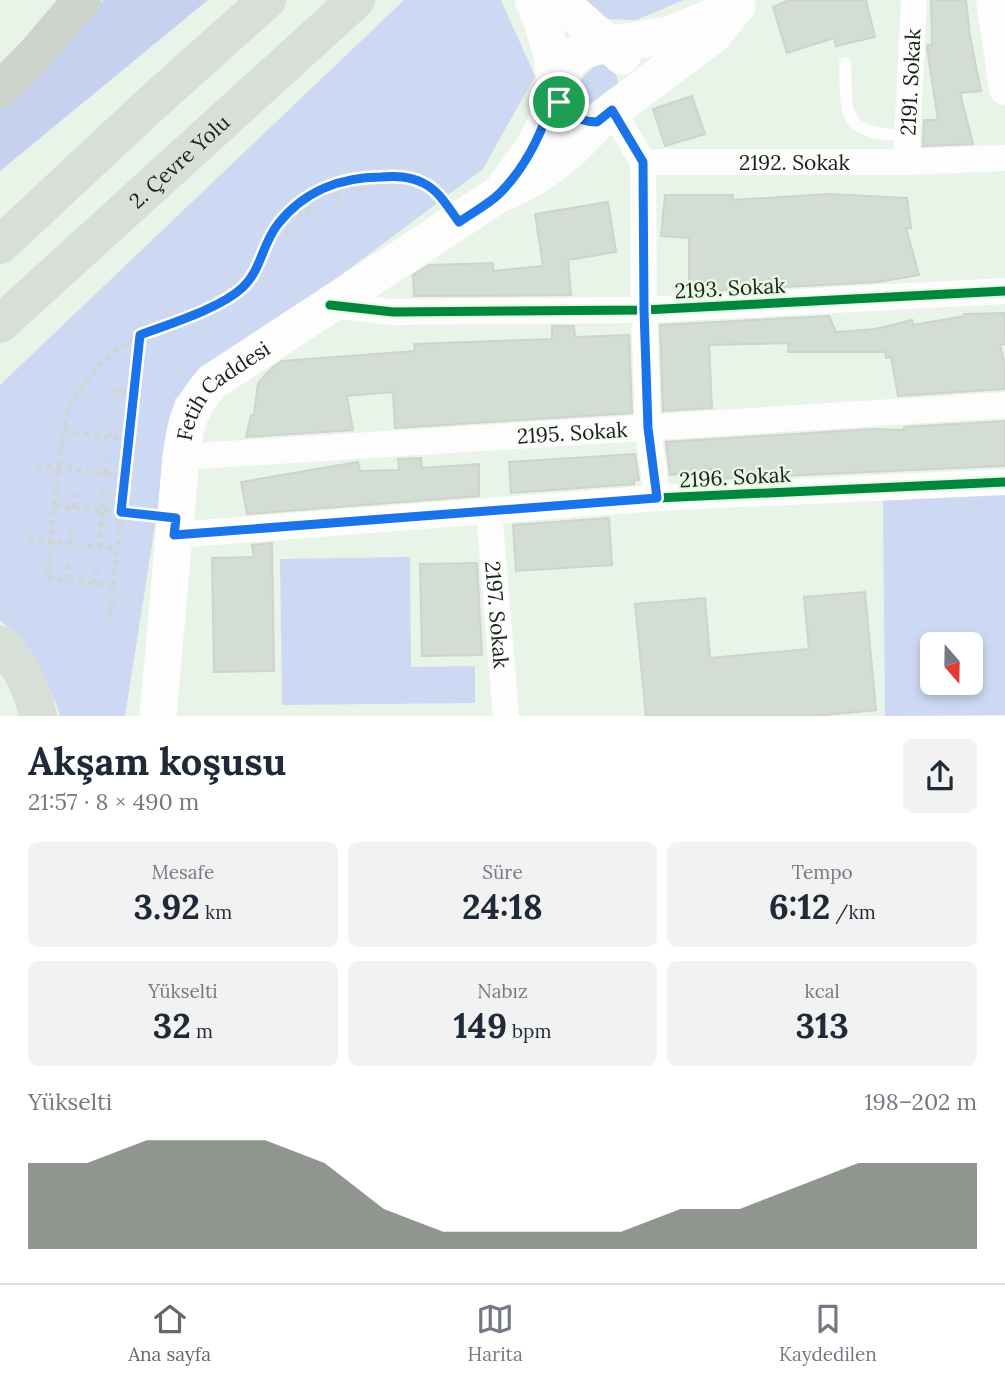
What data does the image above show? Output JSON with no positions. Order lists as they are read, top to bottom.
{
  "streets": {
    "highway": ["2. Çevre Yolu"],
    "main road": ["Fetih Caddesi"],
    "street": [
      "2191. Sokak",
      "2192. Sokak",
      "2193. Sokak",
      "2195. Sokak",
      "2196. Sokak",
      "2197. Sokak"
    ]
  },
  "crossings": [
    ["2191. Sokak", "2192. Sokak"],
    ["2193. Sokak", "Fetih Caddesi"],
    ["Fetih Caddesi", "2195. Sokak"],
    ["Fetih Caddesi", "2196. Sokak"],
    ["2196. Sokak", "2197. Sokak"]
  ],
  "north": "bottom",
  "page": {
    "heading": ["Akşam koşusu", "21:57 · 8 × 490 m"],
    "stats": [
      ["Mesafe", "3.92 km"],
      ["Süre", "24:18"],
      ["Tempo", "6:12 /km"],
      ["Yükselti", "32 m"],
      ["Nabız", "149 bpm"],
      ["kcal", "313"]
    ],
    "chart": ["Yükselti", "198–202 m"],
    "tabs": ["Ana sayfa", "Harita", "Kaydedilen"]
  }
}
